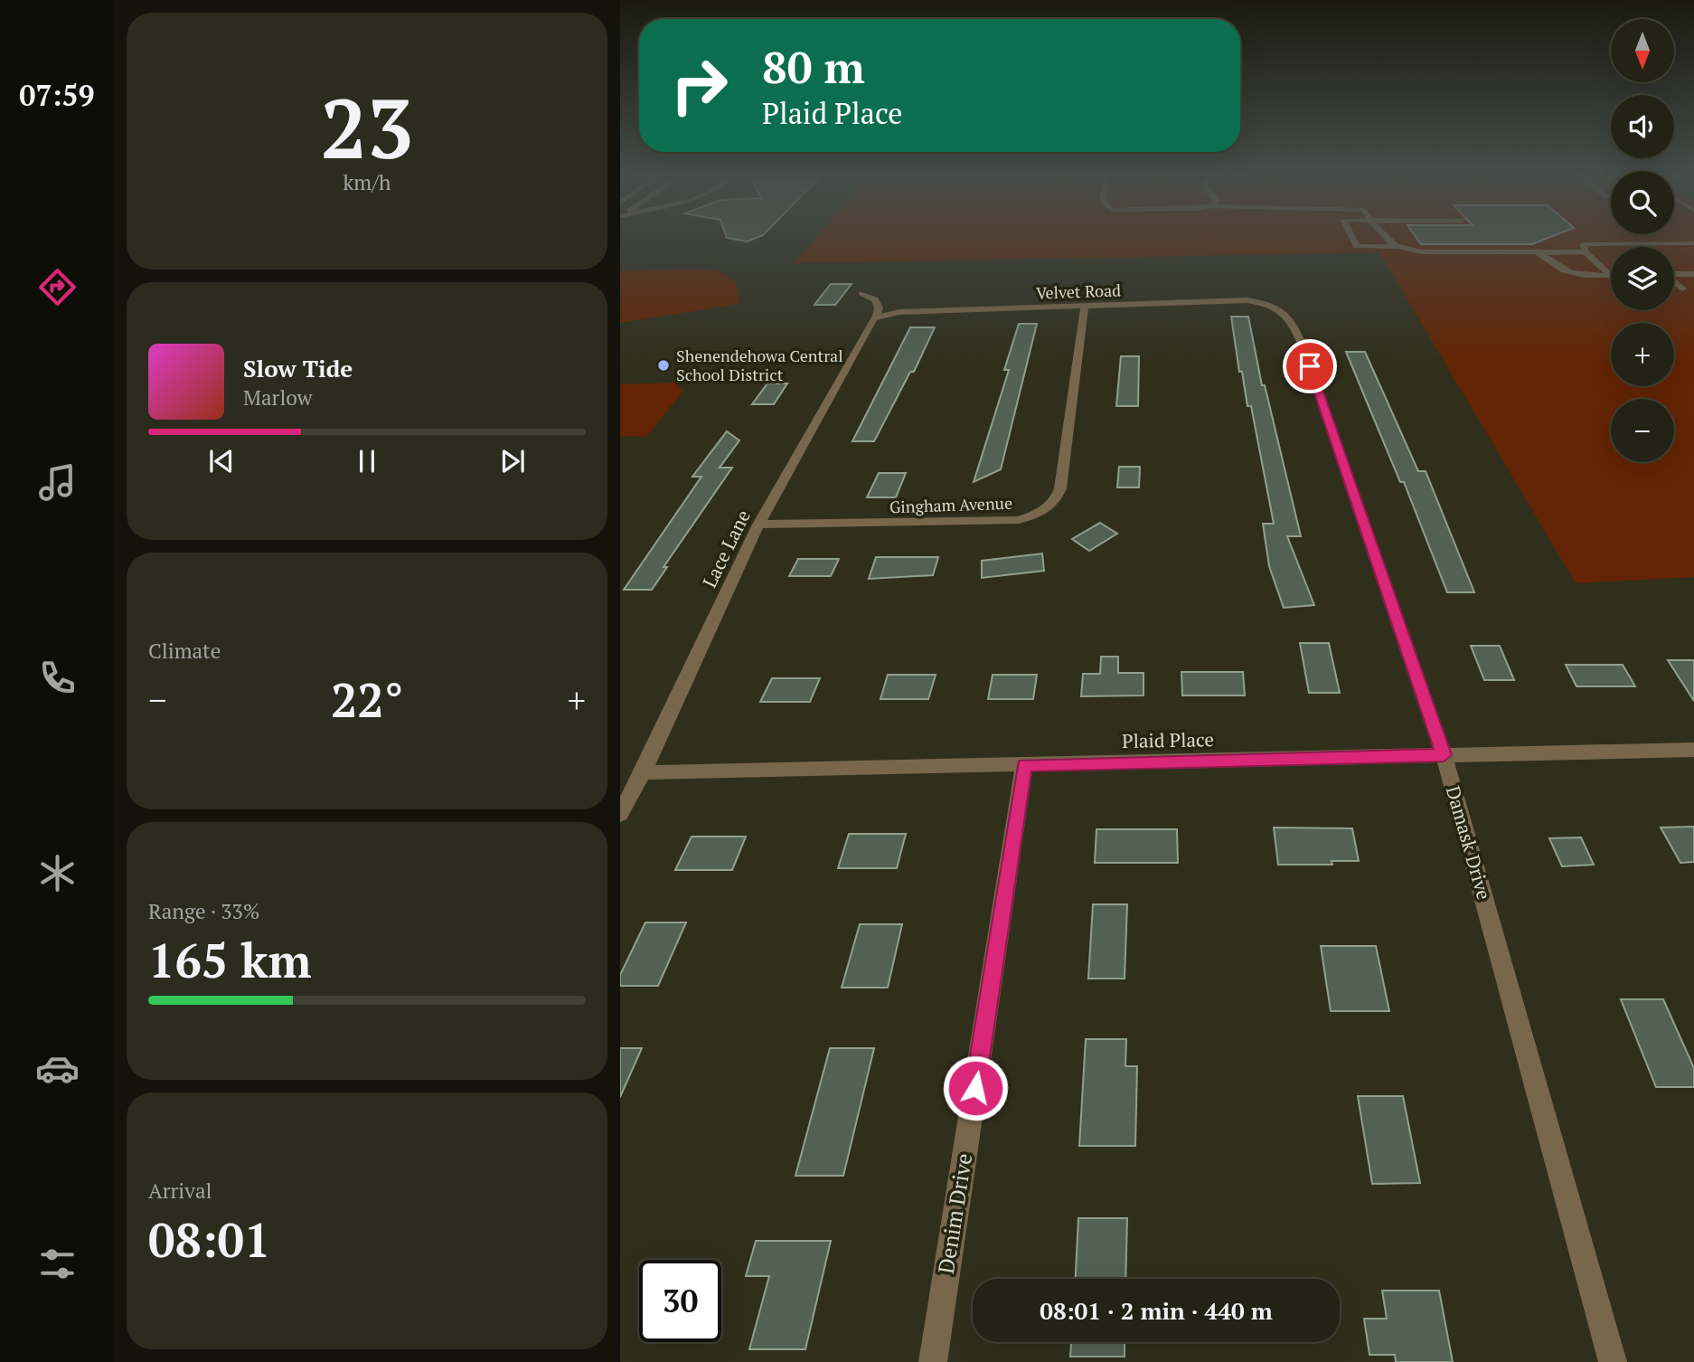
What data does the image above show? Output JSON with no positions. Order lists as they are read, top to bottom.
{
  "streets": {
    "street": [
      "Velvet Road",
      "Gingham Avenue",
      "Lace Lane",
      "Plaid Place",
      "Damask Drive",
      "Denim Drive"
    ]
  },
  "crossings": [
    ["Velvet Road", "Gingham Avenue"],
    ["Velvet Road", "Lace Lane"],
    ["Velvet Road", "Damask Drive"],
    ["Gingham Avenue", "Lace Lane"],
    ["Lace Lane", "Plaid Place"],
    ["Plaid Place", "Damask Drive"],
    ["Plaid Place", "Denim Drive"]
  ],
  "places": ["Shenendehowa Central School District"],
  "north": "bottom",
  "page": {
    "tabs": "07:59",
    "tile": [
      ["23", "km/h"],
      "Climate",
      ["Range · 33%", "165 km"],
      ["Arrival", "08:01"]
    ],
    "map_buttons": ["+", "−"],
    "turn": ["80 m", "Plaid Place"],
    "song": ["Slow Tide", "Marlow"],
    "heat": ["−", "22°", "+"],
    "limit": "30",
    "trip": "08:01 · 2 min · 440 m"
  }
}
